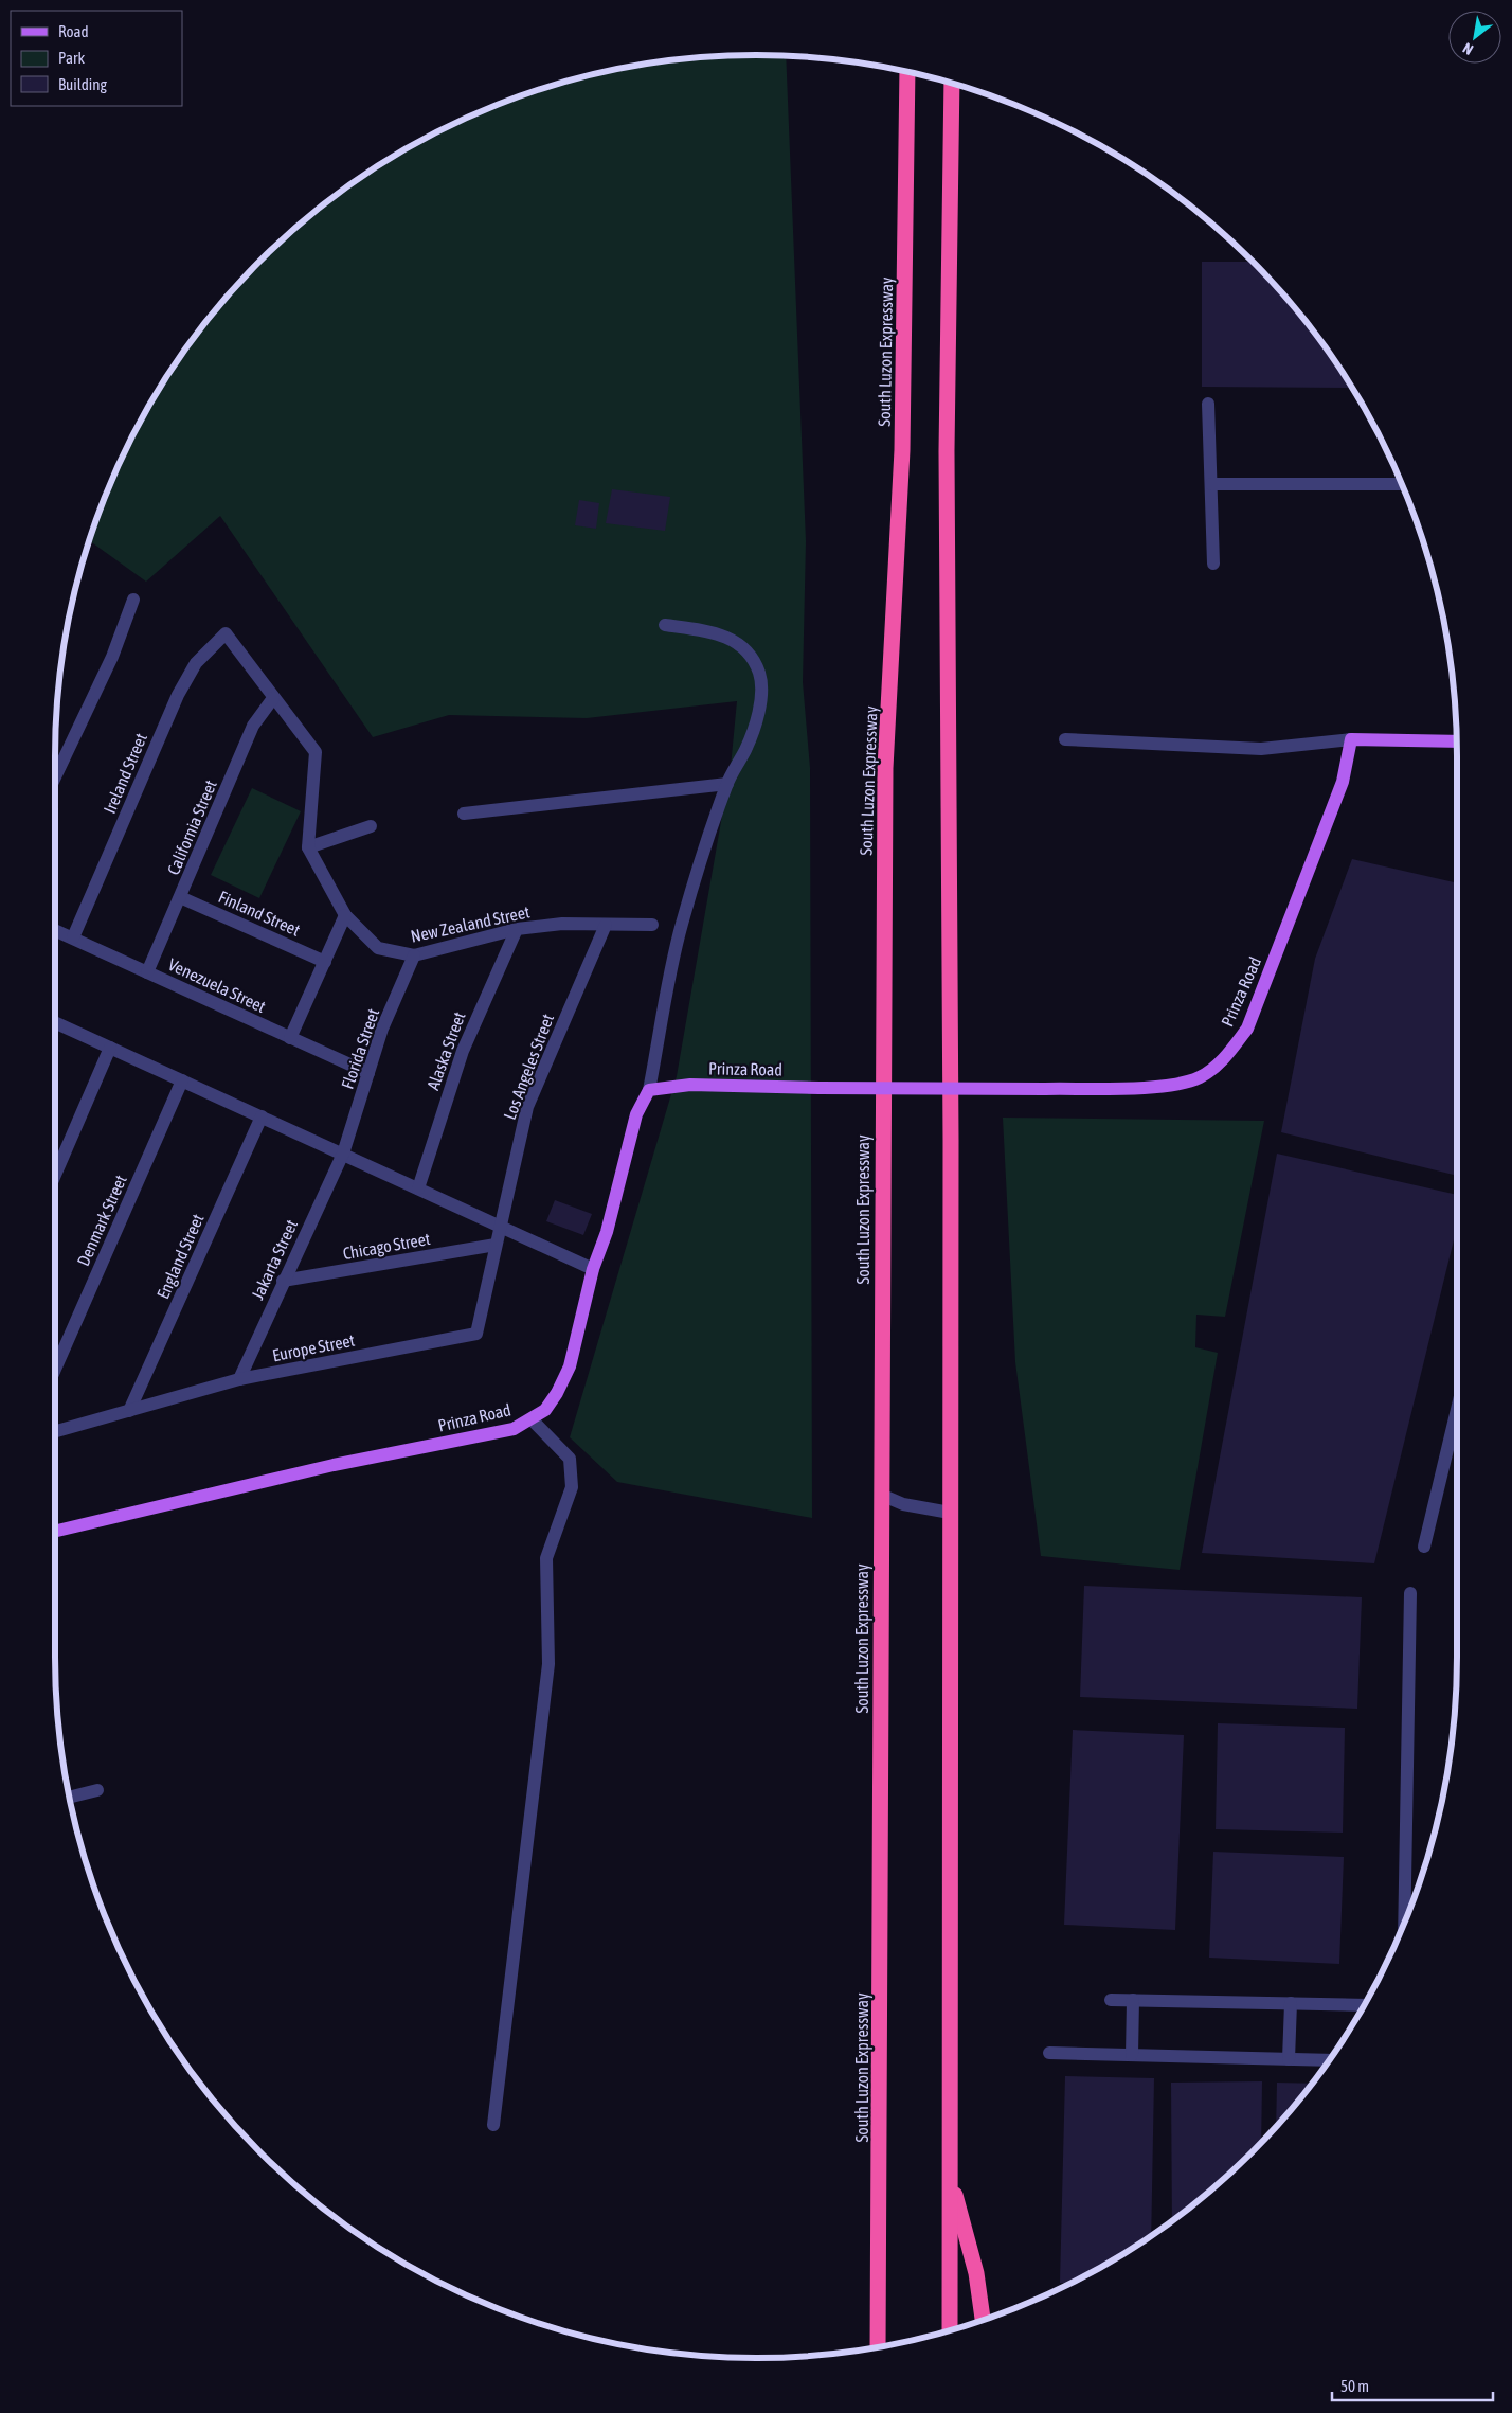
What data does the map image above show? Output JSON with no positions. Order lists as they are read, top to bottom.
{
  "streets": {
    "highway": ["South Luzon Expressway"],
    "main road": ["Prinza Road"],
    "street": [
      "Ireland Street",
      "California Street",
      "Finland Street",
      "New Zealand Street",
      "Venezuela Street",
      "Florida Street",
      "Alaska Street",
      "Los Angeles Street",
      "Denmark Street",
      "Chicago Street",
      "England Street",
      "Jakarta Street",
      "Europe Street"
    ]
  },
  "crossings": [
    ["Ireland Street", "California Street"],
    ["Ireland Street", "Venezuela Street"],
    ["California Street", "Finland Street"],
    ["California Street", "Venezuela Street"],
    ["New Zealand Street", "Florida Street"],
    ["New Zealand Street", "Alaska Street"],
    ["New Zealand Street", "Los Angeles Street"],
    ["Venezuela Street", "Florida Street"],
    ["Florida Street", "Jakarta Street"],
    ["Los Angeles Street", "Europe Street"],
    ["Chicago Street", "Jakarta Street"],
    ["Chicago Street", "Europe Street"],
    ["England Street", "Europe Street"],
    ["Jakarta Street", "Europe Street"]
  ],
  "legend": ["Road", "Park", "Building"],
  "scale_bar": "50 m",
  "north": "bottom left"
}
